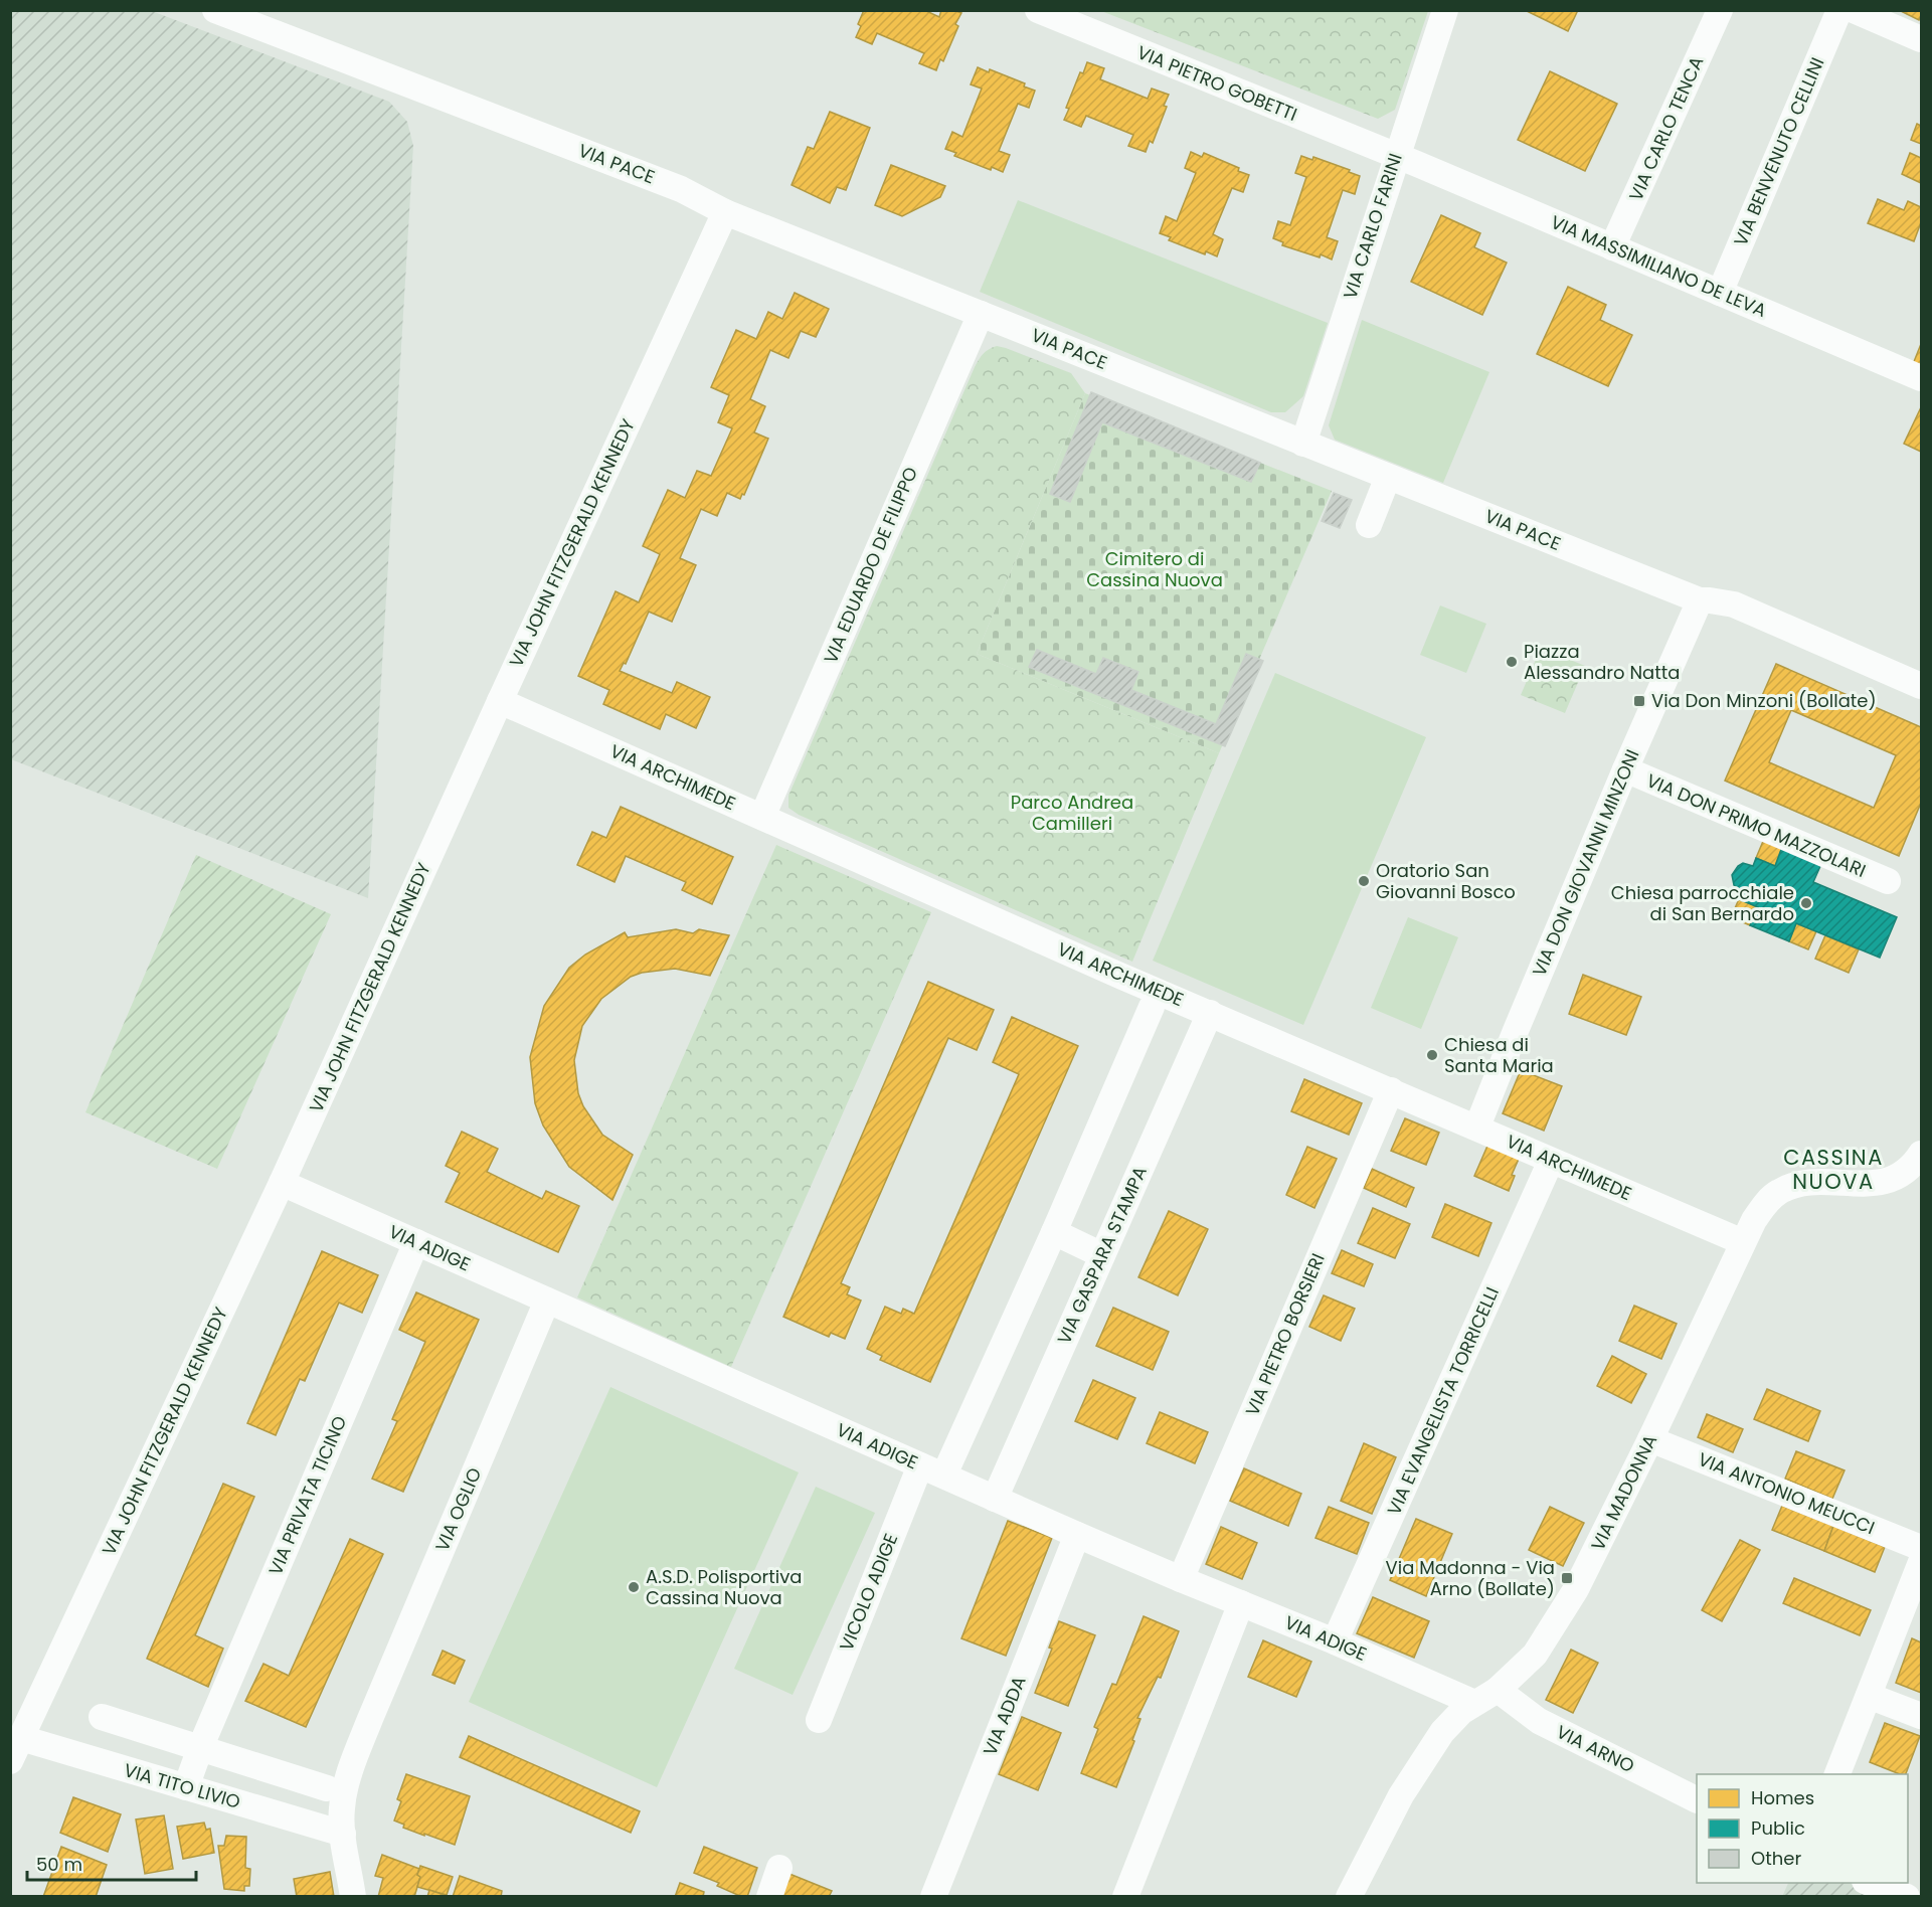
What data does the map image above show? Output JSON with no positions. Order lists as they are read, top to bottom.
{
  "streets": {
    "street": [
      "VIA PIETRO GOBETTI",
      "VIA CARLO TENCA",
      "VIA BENVENUTO CELLINI",
      "VIA PACE",
      "VIA CARLO FARINI",
      "VIA MASSIMILIANO DE LEVA",
      "VIA JOHN FITZGERALD KENNEDY",
      "VIA EDUARDO DE FILIPPO",
      "VIA ARCHIMEDE",
      "VIA DON PRIMO MAZZOLARI",
      "VIA DON GIOVANNI MINZONI",
      "VIA ADIGE",
      "VIA GASPARA STAMPA",
      "VIA PIETRO BORSIERI",
      "VIA EVANGELISTA TORRICELLI",
      "VIA MADONNA",
      "VIA ANTONIO MEUCCI",
      "VIA PRIVATA TICINO",
      "VIA OGLIO",
      "VICOLO ADIGE",
      "VIA ADDA",
      "VIA ARNO",
      "VIA TITO LIVIO"
    ]
  },
  "crossings": [
    ["VIA PIETRO GOBETTI", "VIA CARLO FARINI"],
    ["VIA PIETRO GOBETTI", "VIA MASSIMILIANO DE LEVA"],
    ["VIA CARLO TENCA", "VIA MASSIMILIANO DE LEVA"],
    ["VIA BENVENUTO CELLINI", "VIA MASSIMILIANO DE LEVA"],
    ["VIA PACE", "VIA CARLO FARINI"],
    ["VIA PACE", "VIA JOHN FITZGERALD KENNEDY"],
    ["VIA PACE", "VIA EDUARDO DE FILIPPO"],
    ["VIA PACE", "VIA DON GIOVANNI MINZONI"],
    ["VIA CARLO FARINI", "VIA MASSIMILIANO DE LEVA"],
    ["VIA JOHN FITZGERALD KENNEDY", "VIA ARCHIMEDE"],
    ["VIA JOHN FITZGERALD KENNEDY", "VIA ADIGE"],
    ["VIA JOHN FITZGERALD KENNEDY", "VIA TITO LIVIO"],
    ["VIA EDUARDO DE FILIPPO", "VIA ARCHIMEDE"],
    ["VIA ARCHIMEDE", "VIA DON GIOVANNI MINZONI"],
    ["VIA ARCHIMEDE", "VIA GASPARA STAMPA"],
    ["VIA ARCHIMEDE", "VIA PIETRO BORSIERI"],
    ["VIA ARCHIMEDE", "VIA EVANGELISTA TORRICELLI"],
    ["VIA ARCHIMEDE", "VIA MADONNA"],
    ["VIA DON PRIMO MAZZOLARI", "VIA DON GIOVANNI MINZONI"],
    ["VIA ADIGE", "VIA GASPARA STAMPA"],
    ["VIA ADIGE", "VIA PIETRO BORSIERI"],
    ["VIA ADIGE", "VIA EVANGELISTA TORRICELLI"],
    ["VIA ADIGE", "VIA MADONNA"],
    ["VIA ADIGE", "VIA PRIVATA TICINO"],
    ["VIA ADIGE", "VIA OGLIO"],
    ["VIA ADIGE", "VICOLO ADIGE"],
    ["VIA ADIGE", "VIA ADDA"],
    ["VIA MADONNA", "VIA ANTONIO MEUCCI"],
    ["VIA MADONNA", "VIA ARNO"],
    ["VIA PRIVATA TICINO", "VIA TITO LIVIO"],
    ["VIA OGLIO", "VIA TITO LIVIO"]
  ],
  "districts": ["CASSINA NUOVA"],
  "parks": ["Cimitero di Cassina Nuova", "Parco Andrea Camilleri"],
  "places": {
    "other": [
      "Piazza Alessandro Natta",
      "Oratorio San Giovanni Bosco",
      "Chiesa parrocchiale di San Bernardo",
      "Chiesa di Santa Maria",
      "A.S.D. Polisportiva Cassina Nuova"
    ],
    "transit": ["Via Don Minzoni (Bollate)", "Via Madonna - Via Arno (Bollate)"]
  },
  "legend": ["Homes", "Public", "Other"],
  "scale_bar": "50 m"
}
